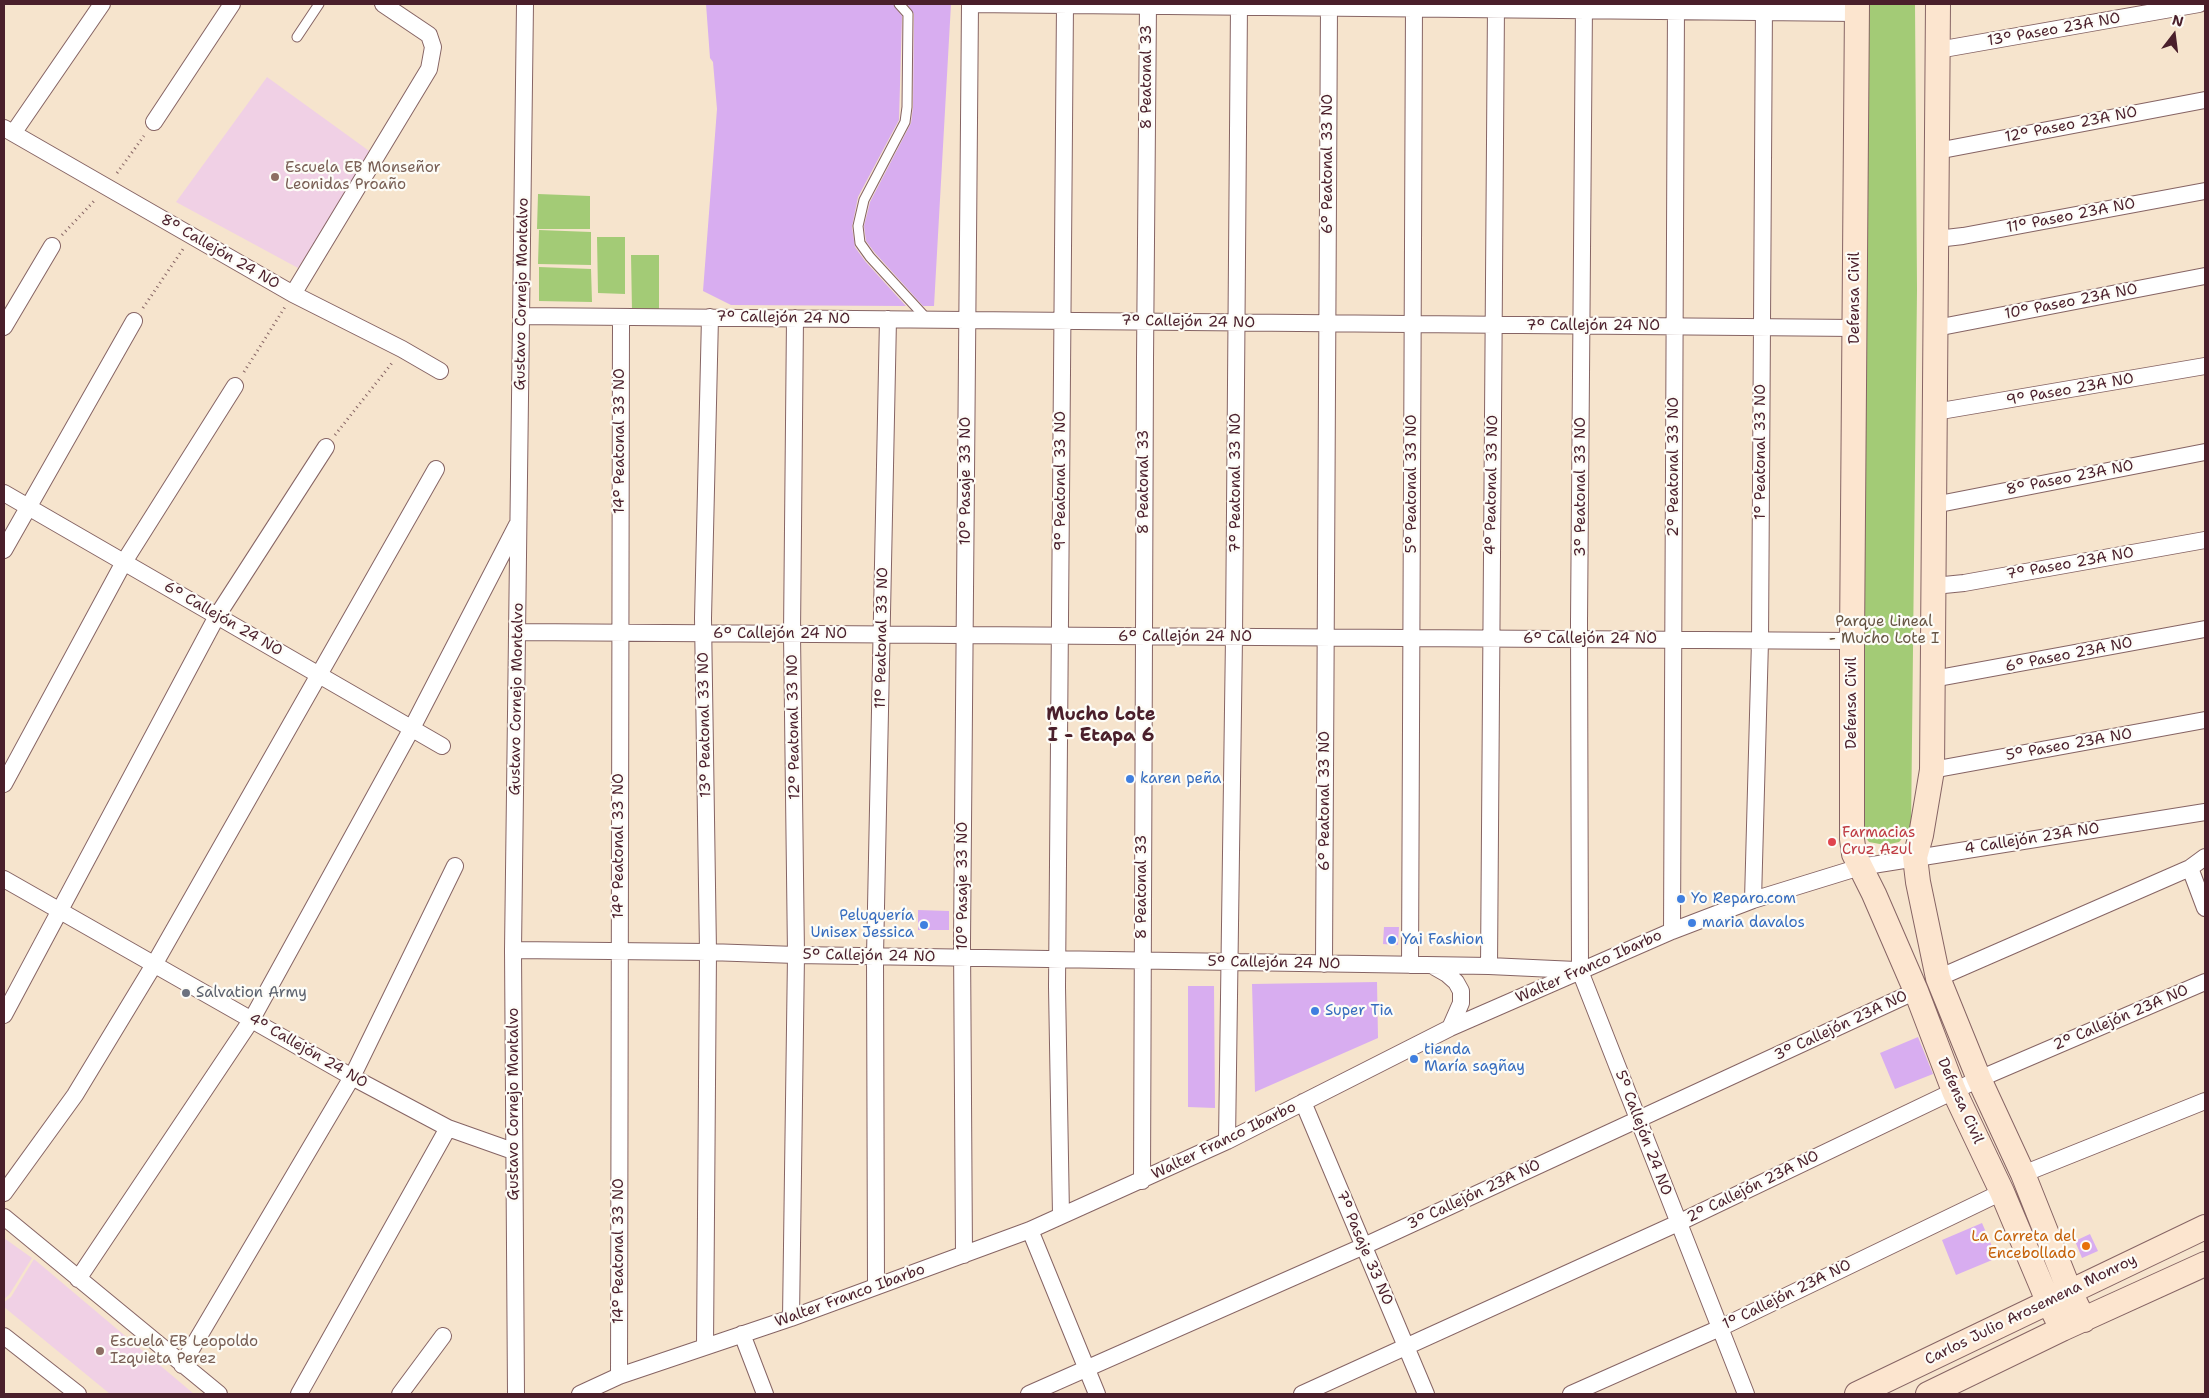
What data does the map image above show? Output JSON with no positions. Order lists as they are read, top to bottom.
{
  "streets": {
    "street": [
      "13° Paseo 23A NO",
      "8 Peatonal 33",
      "12° Paseo 23A NO",
      "6° Peatonal 33 NO",
      "11° Paseo 23A NO",
      "8° Callejón 24 NO",
      "Gustavo Cornejo Montalvo",
      "Defensa Civil",
      "10° Paseo 23A NO",
      "7° Callejón 24 NO",
      "9° Paseo 23A NO",
      "14° Peatonal 33 NO",
      "1° Peatonal 33 NO",
      "2° Peatonal 33 NO",
      "8° Paseo 23A NO",
      "10° Pasaje 33 NO",
      "9° Peatonal 33 NO",
      "7° Peatonal 33 NO",
      "5° Peatonal 33 NO",
      "4° Peatonal 33 NO",
      "3° Peatonal 33 NO",
      "7° Paseo 23A NO",
      "6° Callejón 24 NO",
      "11° Peatonal 33 NO",
      "6° Paseo 23A NO",
      "13° Peatonal 33 NO",
      "12° Peatonal 33 NO",
      "5° Paseo 23A NO",
      "4 Callejón 23A NO",
      "5° Callejón 24 NO",
      "Walter Franco Ibarbo",
      "2° Callejón 23A NO",
      "3° Callejón 23A NO",
      "4° Callejón 24 NO",
      "7° Pasaje 33 NO",
      "1° Callejón 23A NO",
      "Carlos Julio Arosemena Monroy"
    ]
  },
  "crossings": [
    ["13° Paseo 23A NO", "Defensa Civil"],
    ["8 Peatonal 33", "7° Callejón 24 NO"],
    ["8 Peatonal 33", "6° Callejón 24 NO"],
    ["8 Peatonal 33", "5° Callejón 24 NO"],
    ["8 Peatonal 33", "Walter Franco Ibarbo"],
    ["12° Paseo 23A NO", "Defensa Civil"],
    ["6° Peatonal 33 NO", "7° Callejón 24 NO"],
    ["6° Peatonal 33 NO", "6° Callejón 24 NO"],
    ["6° Peatonal 33 NO", "5° Callejón 24 NO"],
    ["11° Paseo 23A NO", "Defensa Civil"],
    ["Gustavo Cornejo Montalvo", "7° Callejón 24 NO"],
    ["Gustavo Cornejo Montalvo", "6° Callejón 24 NO"],
    ["Gustavo Cornejo Montalvo", "5° Callejón 24 NO"],
    ["Gustavo Cornejo Montalvo", "4° Callejón 24 NO"],
    ["Defensa Civil", "10° Paseo 23A NO"],
    ["Defensa Civil", "7° Callejón 24 NO"],
    ["Defensa Civil", "9° Paseo 23A NO"],
    ["Defensa Civil", "8° Paseo 23A NO"],
    ["Defensa Civil", "7° Paseo 23A NO"],
    ["Defensa Civil", "6° Callejón 24 NO"],
    ["Defensa Civil", "6° Paseo 23A NO"],
    ["Defensa Civil", "5° Paseo 23A NO"],
    ["Defensa Civil", "4 Callejón 23A NO"],
    ["Defensa Civil", "Walter Franco Ibarbo"],
    ["Defensa Civil", "2° Callejón 23A NO"],
    ["Defensa Civil", "3° Callejón 23A NO"],
    ["Defensa Civil", "1° Callejón 23A NO"],
    ["Defensa Civil", "Carlos Julio Arosemena Monroy"],
    ["7° Callejón 24 NO", "14° Peatonal 33 NO"],
    ["7° Callejón 24 NO", "1° Peatonal 33 NO"],
    ["7° Callejón 24 NO", "2° Peatonal 33 NO"],
    ["7° Callejón 24 NO", "10° Pasaje 33 NO"],
    ["7° Callejón 24 NO", "9° Peatonal 33 NO"],
    ["7° Callejón 24 NO", "7° Peatonal 33 NO"],
    ["7° Callejón 24 NO", "5° Peatonal 33 NO"],
    ["7° Callejón 24 NO", "4° Peatonal 33 NO"],
    ["7° Callejón 24 NO", "3° Peatonal 33 NO"],
    ["7° Callejón 24 NO", "11° Peatonal 33 NO"],
    ["7° Callejón 24 NO", "13° Peatonal 33 NO"],
    ["7° Callejón 24 NO", "12° Peatonal 33 NO"],
    ["14° Peatonal 33 NO", "6° Callejón 24 NO"],
    ["14° Peatonal 33 NO", "5° Callejón 24 NO"],
    ["14° Peatonal 33 NO", "Walter Franco Ibarbo"],
    ["1° Peatonal 33 NO", "6° Callejón 24 NO"],
    ["1° Peatonal 33 NO", "Walter Franco Ibarbo"],
    ["2° Peatonal 33 NO", "6° Callejón 24 NO"],
    ["2° Peatonal 33 NO", "Walter Franco Ibarbo"],
    ["10° Pasaje 33 NO", "6° Callejón 24 NO"],
    ["10° Pasaje 33 NO", "5° Callejón 24 NO"],
    ["10° Pasaje 33 NO", "Walter Franco Ibarbo"],
    ["9° Peatonal 33 NO", "6° Callejón 24 NO"],
    ["9° Peatonal 33 NO", "5° Callejón 24 NO"],
    ["9° Peatonal 33 NO", "Walter Franco Ibarbo"],
    ["7° Peatonal 33 NO", "6° Callejón 24 NO"],
    ["7° Peatonal 33 NO", "5° Callejón 24 NO"],
    ["7° Peatonal 33 NO", "Walter Franco Ibarbo"],
    ["5° Peatonal 33 NO", "6° Callejón 24 NO"],
    ["5° Peatonal 33 NO", "5° Callejón 24 NO"],
    ["4° Peatonal 33 NO", "6° Callejón 24 NO"],
    ["4° Peatonal 33 NO", "5° Callejón 24 NO"],
    ["3° Peatonal 33 NO", "6° Callejón 24 NO"],
    ["3° Peatonal 33 NO", "5° Callejón 24 NO"],
    ["3° Peatonal 33 NO", "Walter Franco Ibarbo"],
    ["6° Callejón 24 NO", "11° Peatonal 33 NO"],
    ["6° Callejón 24 NO", "13° Peatonal 33 NO"],
    ["6° Callejón 24 NO", "12° Peatonal 33 NO"],
    ["11° Peatonal 33 NO", "5° Callejón 24 NO"],
    ["11° Peatonal 33 NO", "Walter Franco Ibarbo"],
    ["13° Peatonal 33 NO", "5° Callejón 24 NO"],
    ["13° Peatonal 33 NO", "Walter Franco Ibarbo"],
    ["12° Peatonal 33 NO", "5° Callejón 24 NO"],
    ["12° Peatonal 33 NO", "Walter Franco Ibarbo"],
    ["4 Callejón 23A NO", "Walter Franco Ibarbo"],
    ["5° Callejón 24 NO", "Walter Franco Ibarbo"],
    ["5° Callejón 24 NO", "2° Callejón 23A NO"],
    ["5° Callejón 24 NO", "3° Callejón 23A NO"],
    ["5° Callejón 24 NO", "1° Callejón 23A NO"],
    ["Walter Franco Ibarbo", "7° Pasaje 33 NO"],
    ["2° Callejón 23A NO", "7° Pasaje 33 NO"],
    ["3° Callejón 23A NO", "7° Pasaje 33 NO"]
  ],
  "districts": ["Mucho Lote I - Etapa 6"],
  "parks": ["Parque Lineal - Mucho Lote I"],
  "places": [
    "Escuela EB Monseñor Leonidas Proaño",
    "karen peña",
    "Farmacias Cruz Azul",
    "Yo Reparo.com",
    "maria davalos",
    "Peluquería Unisex Jessica",
    "Yai Fashion",
    "Salvation Army",
    "Super Tia",
    "tienda María sagñay",
    "La Carreta del Encebollado",
    "Escuela EB Leopoldo Izquieta Perez"
  ],
  "north": "top"
}
